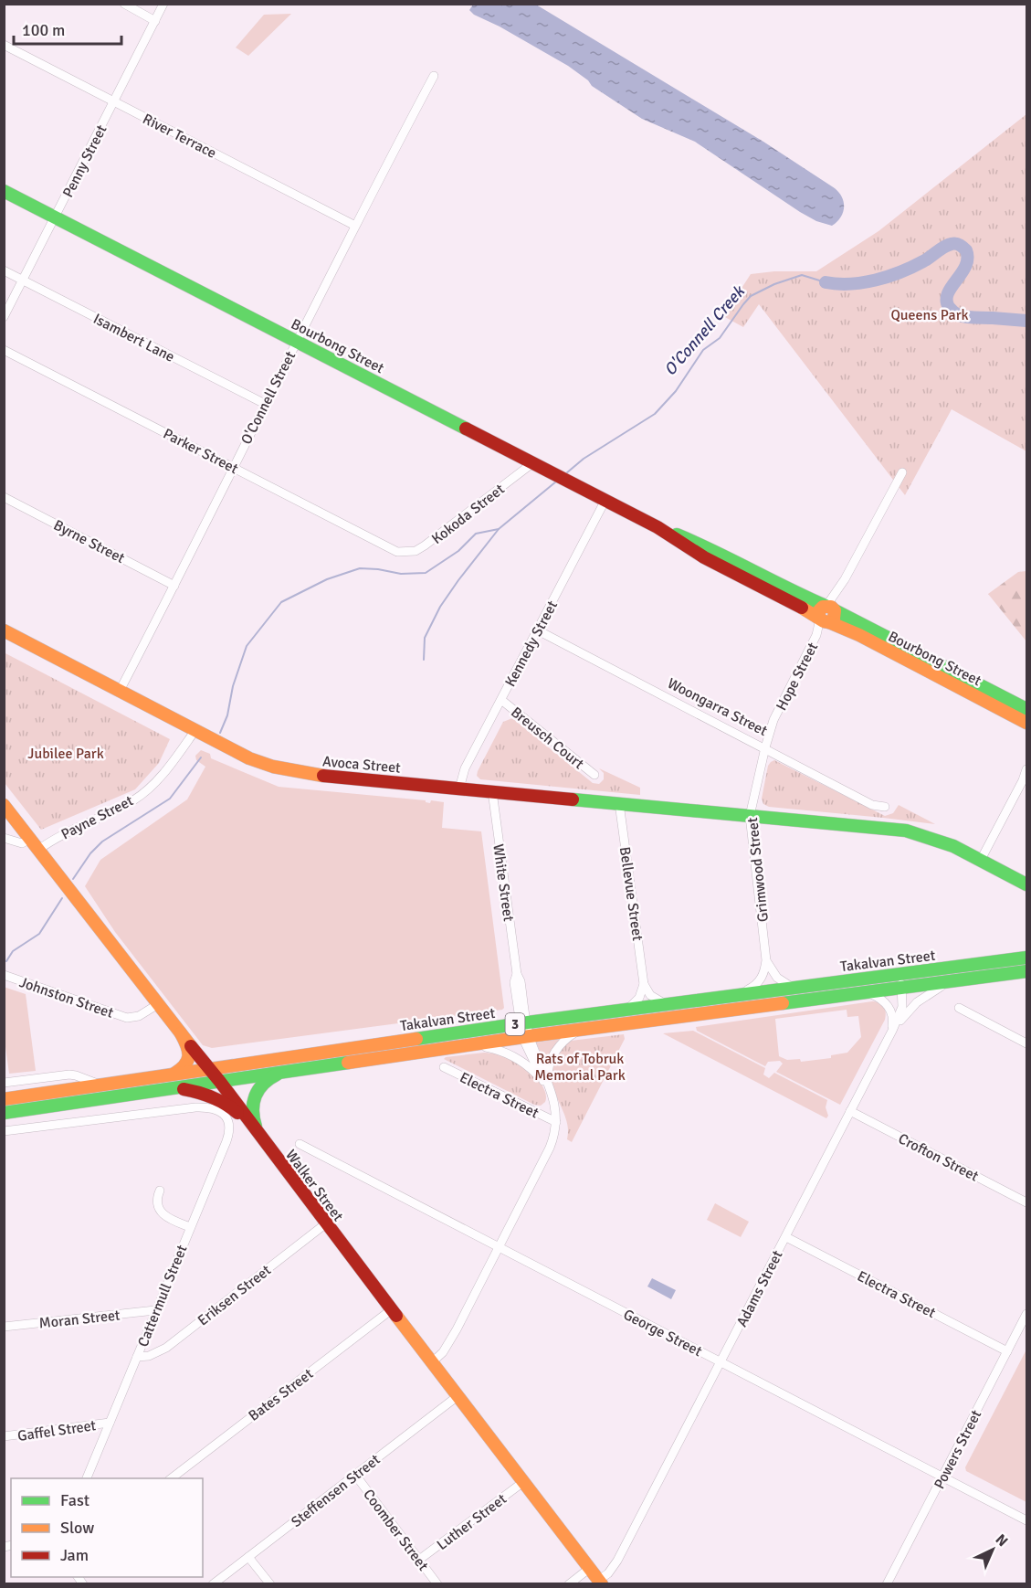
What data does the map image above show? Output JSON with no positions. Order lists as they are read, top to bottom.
{
  "streets": {
    "main road": [
      "Bourbong Street",
      "Avoca Street",
      "Takalvan Street",
      "3",
      "Walker Street"
    ],
    "street": [
      "River Terrace",
      "Penny Street",
      "Isambert Lane",
      "O'Connell Street",
      "Parker Street",
      "Kokoda Street",
      "Byrne Street",
      "Kennedy Street",
      "Hope Street",
      "Woongarra Street",
      "Breusch Court",
      "Payne Street",
      "Grimwood Street",
      "White Street",
      "Bellevue Street",
      "Johnston Street",
      "Electra Street",
      "Crofton Street",
      "Adams Street",
      "Eriksen Street",
      "Cattermull Street",
      "Moran Street",
      "George Street",
      "Bates Street",
      "Gaffel Street",
      "Powers Street",
      "Steffensen Street",
      "Luther Street",
      "Coomber Street"
    ]
  },
  "crossings": [
    ["River Terrace", "Penny Street"],
    ["River Terrace", "O'Connell Street"],
    ["Penny Street", "Isambert Lane"],
    ["Penny Street", "Bourbong Street"],
    ["Isambert Lane", "O'Connell Street"],
    ["Bourbong Street", "O'Connell Street"],
    ["Bourbong Street", "Kokoda Street"],
    ["Bourbong Street", "Kennedy Street"],
    ["Bourbong Street", "Hope Street"],
    ["O'Connell Street", "Parker Street"],
    ["O'Connell Street", "Byrne Street"],
    ["O'Connell Street", "Avoca Street"],
    ["Parker Street", "Kokoda Street"],
    ["Kennedy Street", "Woongarra Street"],
    ["Kennedy Street", "Breusch Court"],
    ["Kennedy Street", "Avoca Street"],
    ["Hope Street", "Woongarra Street"],
    ["Hope Street", "Grimwood Street"],
    ["Woongarra Street", "Grimwood Street"],
    ["Avoca Street", "Payne Street"],
    ["Avoca Street", "Grimwood Street"],
    ["Avoca Street", "White Street"],
    ["Avoca Street", "Bellevue Street"],
    ["Payne Street", "Walker Street"],
    ["White Street", "Takalvan Street"],
    ["Takalvan Street", "Walker Street"],
    ["Takalvan Street", "Adams Street"],
    ["Johnston Street", "Walker Street"],
    ["Electra Street", "Adams Street"],
    ["Electra Street", "Powers Street"],
    ["Crofton Street", "Adams Street"],
    ["Walker Street", "Adams Street"],
    ["Walker Street", "Eriksen Street"],
    ["Walker Street", "Bates Street"],
    ["Walker Street", "Steffensen Street"],
    ["Walker Street", "Luther Street"],
    ["Adams Street", "George Street"],
    ["Eriksen Street", "Cattermull Street"],
    ["Cattermull Street", "Moran Street"],
    ["Cattermull Street", "Gaffel Street"],
    ["George Street", "Powers Street"],
    ["Steffensen Street", "Coomber Street"],
    ["Luther Street", "Coomber Street"]
  ],
  "water": ["O'Connell Creek"],
  "parks": ["Queens Park", "Jubilee Park", "Rats of Tobruk Memorial Park"],
  "legend": ["Fast", "Slow", "Jam"],
  "scale_bar": "100 m",
  "north": "top right"
}
